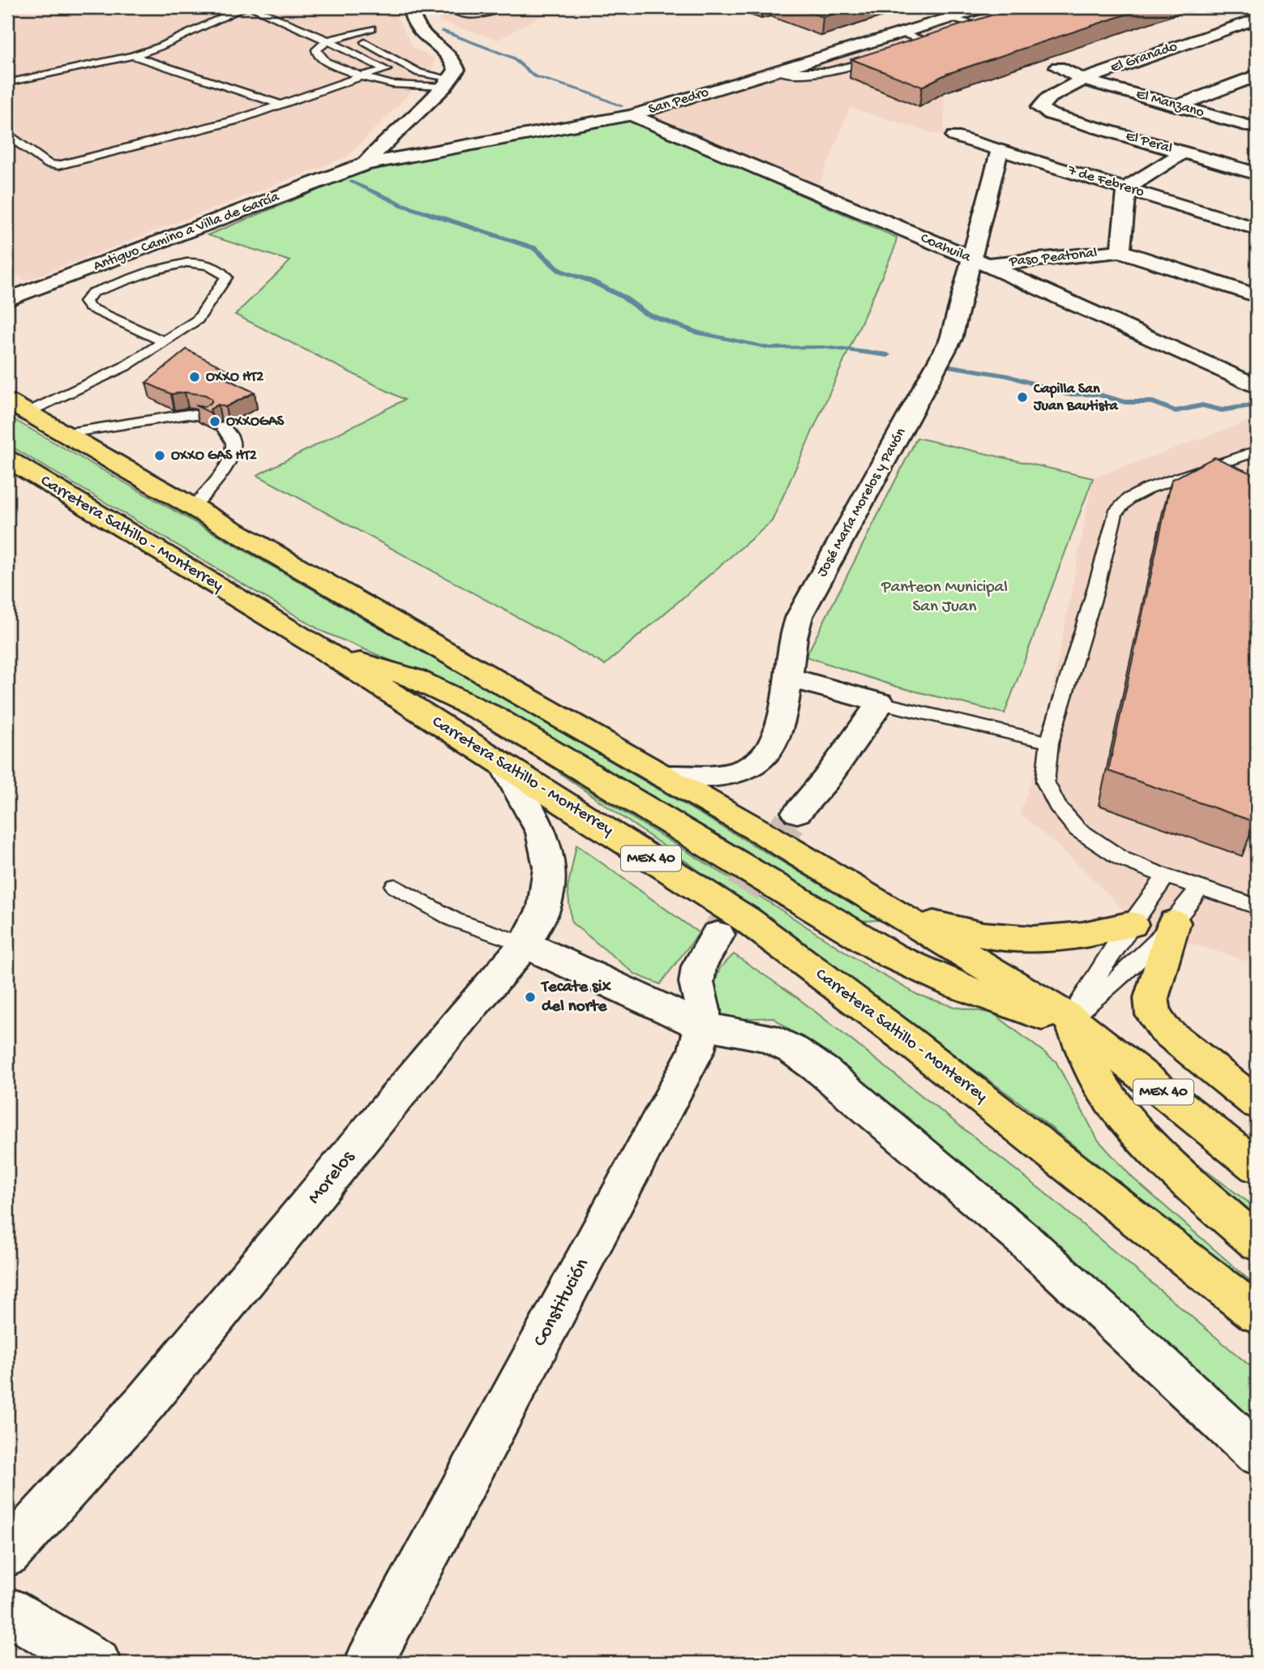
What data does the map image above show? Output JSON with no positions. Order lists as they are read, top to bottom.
{
  "streets": {
    "main road": ["Carretera Saltillo - Monterrey", "MEX 40"],
    "street": [
      "El Granado",
      "San Pedro",
      "El Manzano",
      "El Peral",
      "7 de Febrero",
      "Antiguo Camino a Villa de García",
      "Coahuila",
      "Paso Peatonal",
      "José María Morelos y Pavón",
      "Morelos",
      "Constitución"
    ]
  },
  "crossings": [
    ["El Granado", "El Manzano"],
    ["El Granado", "El Peral"],
    ["San Pedro", "Antiguo Camino a Villa de García"],
    ["San Pedro", "Coahuila"],
    ["7 de Febrero", "José María Morelos y Pavón"],
    ["Coahuila", "Paso Peatonal"],
    ["Coahuila", "José María Morelos y Pavón"],
    ["Paso Peatonal", "José María Morelos y Pavón"],
    ["José María Morelos y Pavón", "MEX 40"],
    ["Carretera Saltillo - Monterrey", "Morelos"]
  ],
  "parks": ["Panteon Municipal San Juan"],
  "places": [
    "OXXO HT2",
    "Capilla San Juan Bautista",
    "OXXOGAS",
    "OXXO GAS HT2",
    "Tecate six del norte"
  ]
}
